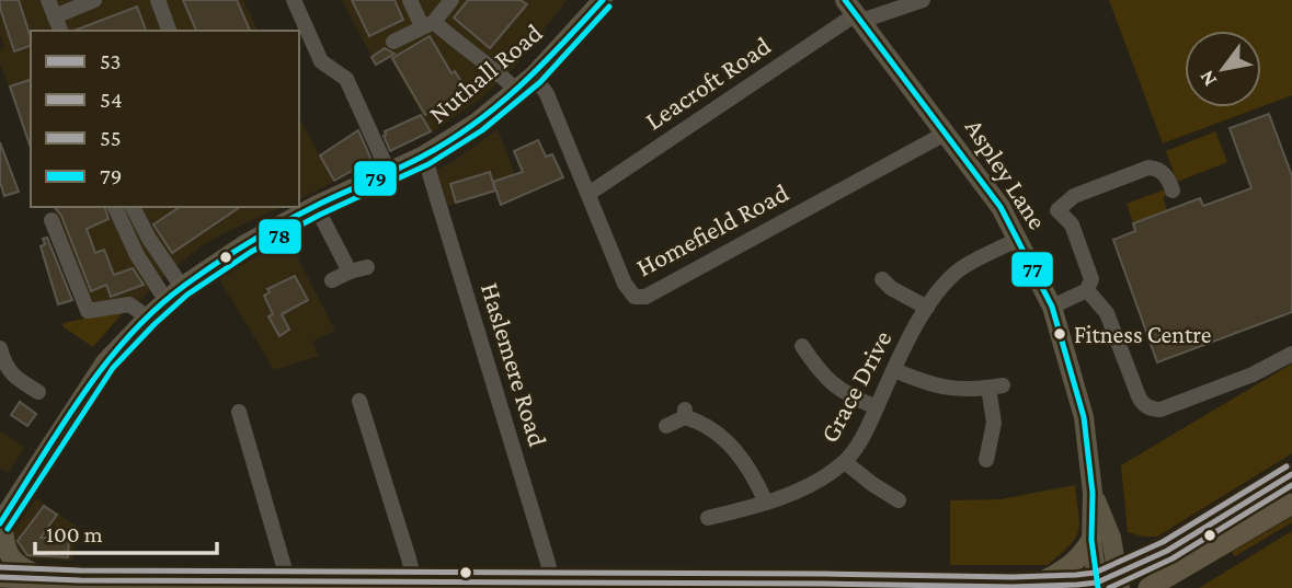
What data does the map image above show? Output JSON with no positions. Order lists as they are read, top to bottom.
{
  "streets": {
    "main road": ["Nuthall Road", "Aspley Lane"],
    "street": [
      "Leacroft Road",
      "Homefield Road",
      "Haslemere Road",
      "Grace Drive"
    ]
  },
  "crossings": [
    ["Nuthall Road", "Homefield Road"],
    ["Nuthall Road", "Haslemere Road"],
    ["Leacroft Road", "Aspley Lane"],
    ["Leacroft Road", "Homefield Road"],
    ["Aspley Lane", "Homefield Road"],
    ["Aspley Lane", "Grace Drive"]
  ],
  "places": ["Fitness Centre"],
  "lines": [
    "transit line 79",
    "transit line 77",
    "transit line 78",
    "transit line 55",
    "transit line 53",
    "transit line 54"
  ],
  "legend": [
    "53",
    "54",
    "55",
    "79"
  ],
  "scale_bar": "100 m",
  "north": "bottom left"
}
